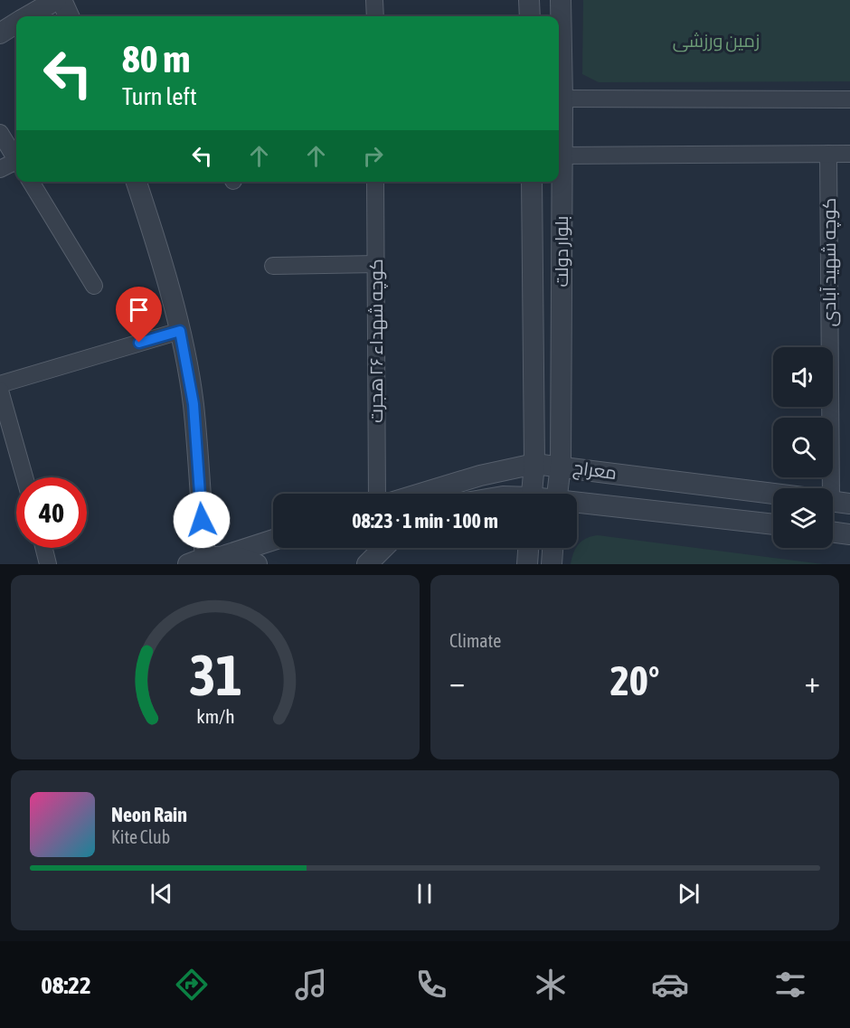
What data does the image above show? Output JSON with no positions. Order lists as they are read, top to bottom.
{
  "streets": {
    "street": [
      "بلوار دولت",
      "کوچه شهید آبادی",
      "کوچه شهداء ۲۶ هجرت",
      "معراج"
    ]
  },
  "crossings": [
    ["بلوار دولت", "معراج"]
  ],
  "parks": ["زمین ورزشی"],
  "page": {
    "turn": ["80 m", "Turn left"],
    "limit": "40",
    "trip": "08:23 · 1 min · 100 m",
    "tile": "Climate",
    "heat": ["−", "20°", "+"],
    "song": ["Neon Rain", "Kite Club"],
    "tabs": "08:22",
    "gauge": ["31", "km/h"]
  }
}
